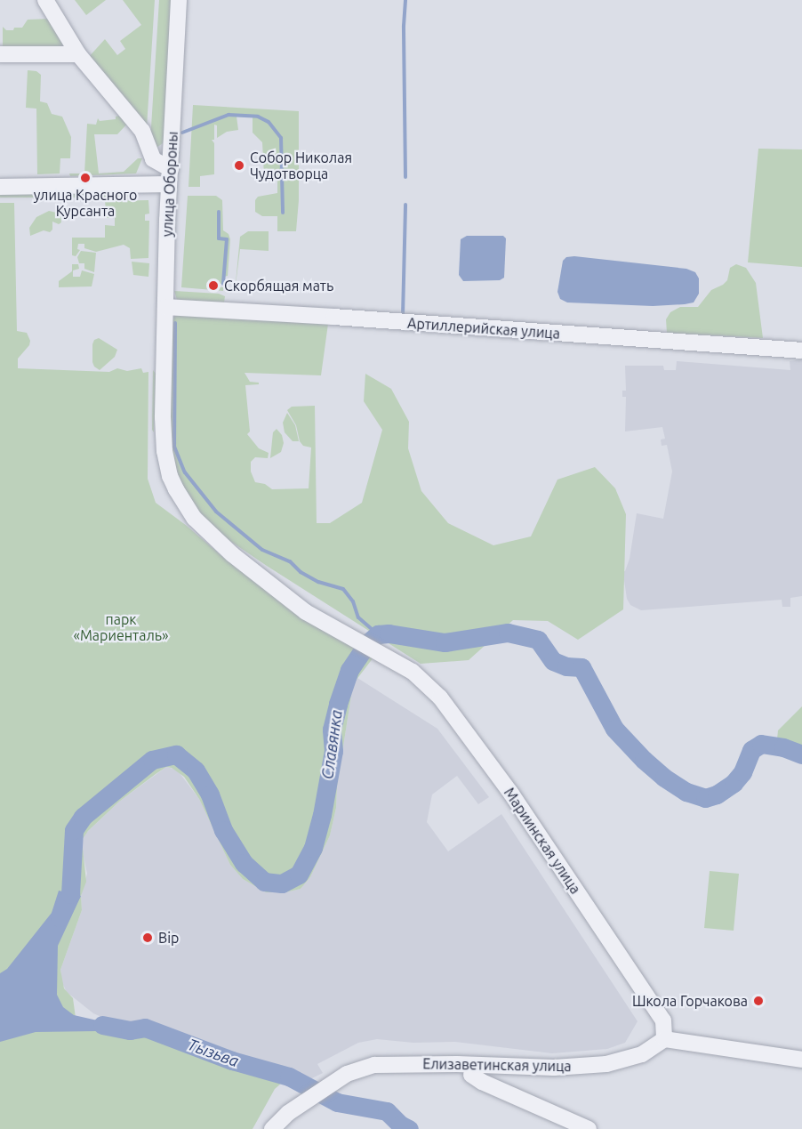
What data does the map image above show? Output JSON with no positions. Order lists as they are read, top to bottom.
{
  "streets": {
    "street": [
      "улица Обороны",
      "Артиллерийская улица",
      "Мариинская улица",
      "Елизаветинская улица"
    ]
  },
  "crossings": [
    ["улица Обороны", "Артиллерийская улица"],
    ["улица Обороны", "Мариинская улица"],
    ["Мариинская улица", "Елизаветинская улица"]
  ],
  "water": ["Славянка", "Тызьва"],
  "parks": ["парк «Мариенталь»"],
  "places": [
    "Собор Николая Чудотворца",
    "улица Красного Курсанта",
    "Скорбящая мать",
    "Bip",
    "Школа Горчакова"
  ]
}
